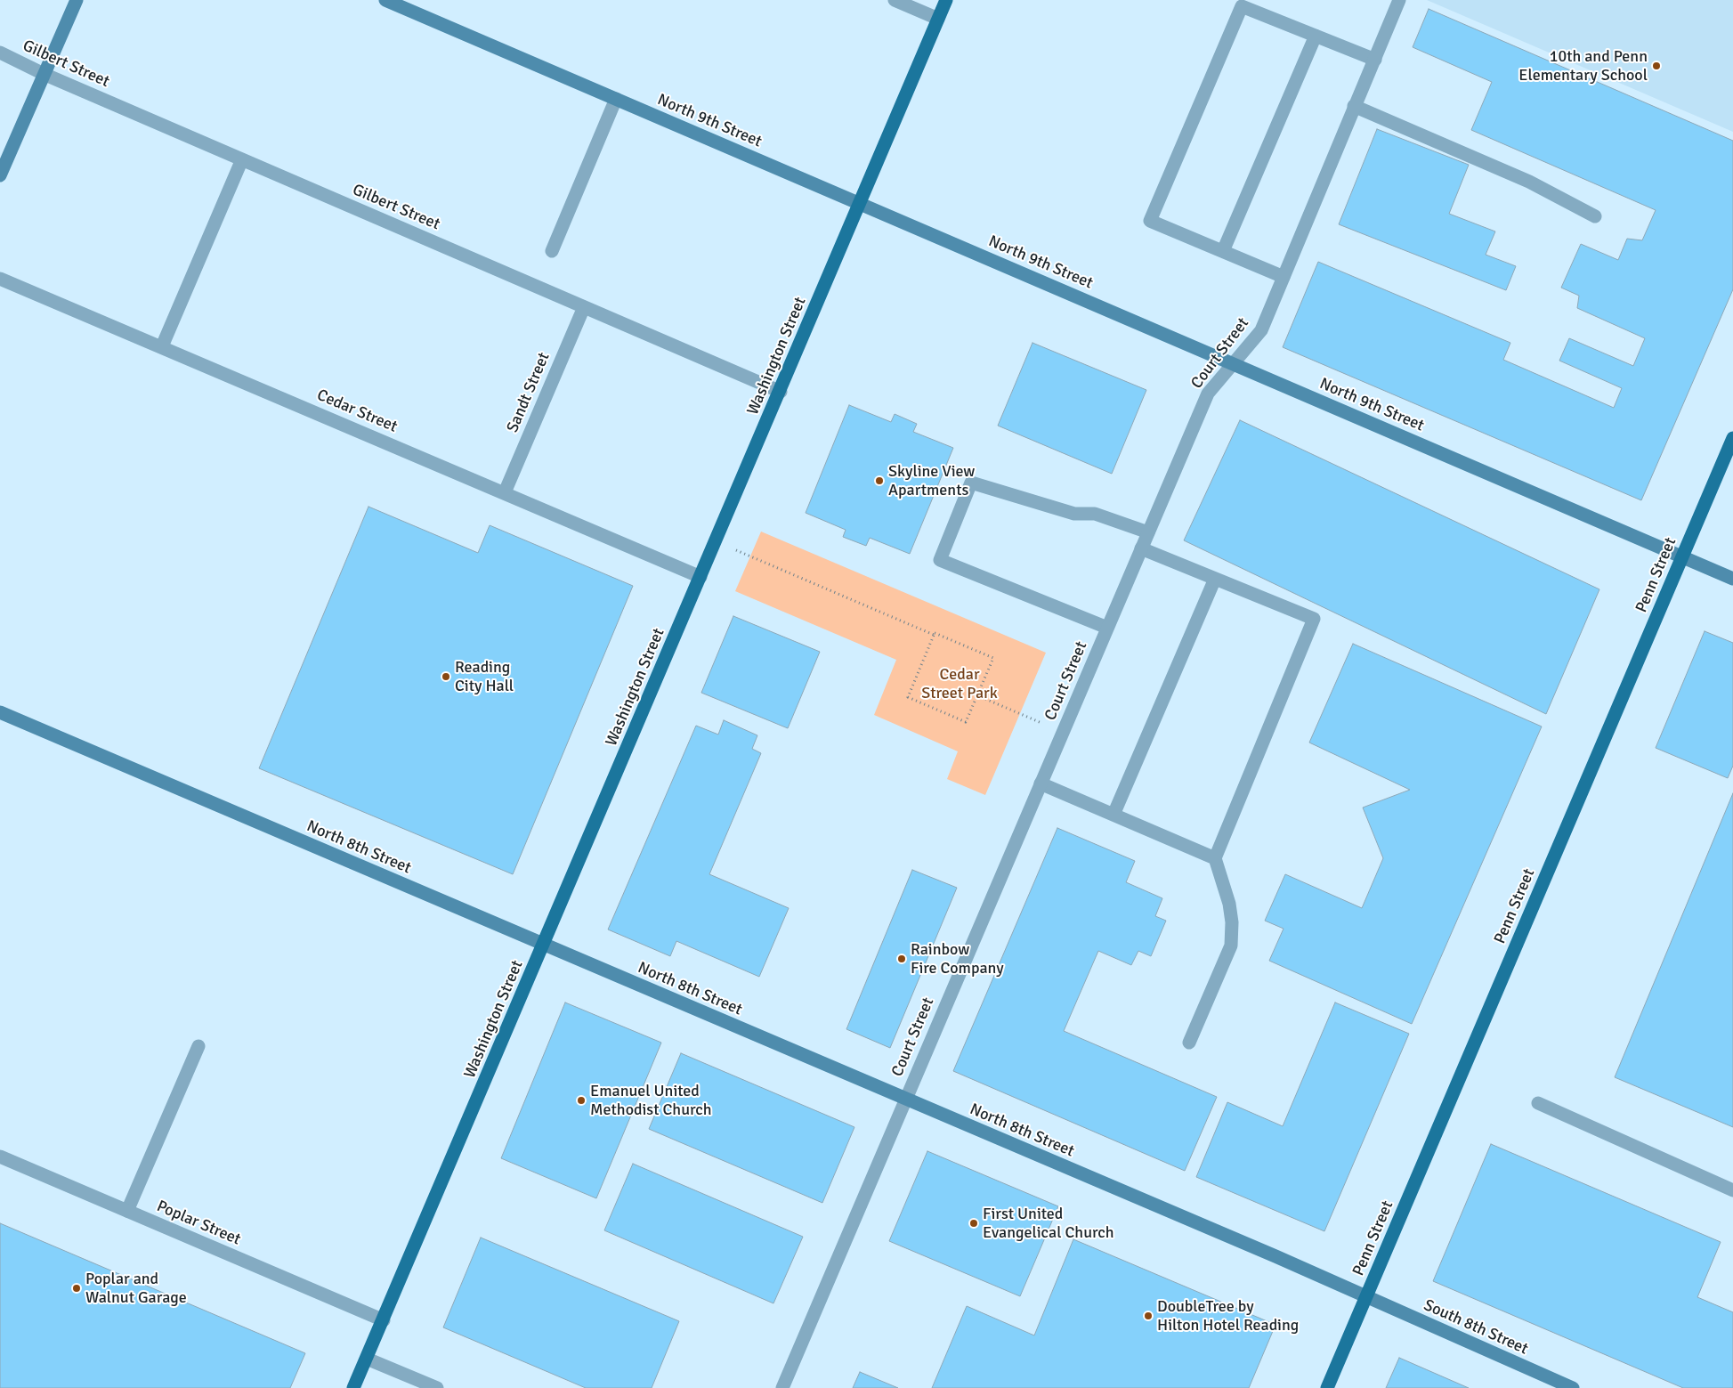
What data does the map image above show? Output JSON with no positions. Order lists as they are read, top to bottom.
{
  "streets": {
    "main road": [
      "North 9th Street",
      "Washington Street",
      "Penn Street",
      "North 8th Street",
      "South 8th Street"
    ],
    "street": [
      "Gilbert Street",
      "Court Street",
      "Sandt Street",
      "Cedar Street",
      "Poplar Street"
    ]
  },
  "crossings": [
    ["Gilbert Street", "Washington Street"],
    ["Gilbert Street", "Sandt Street"],
    ["North 9th Street", "Court Street"],
    ["North 9th Street", "Washington Street"],
    ["North 9th Street", "Penn Street"],
    ["Court Street", "North 8th Street"],
    ["Washington Street", "Cedar Street"],
    ["Washington Street", "North 8th Street"],
    ["Washington Street", "Poplar Street"],
    ["Sandt Street", "Cedar Street"],
    ["Penn Street", "North 8th Street"],
    ["Penn Street", "South 8th Street"],
    ["North 8th Street", "South 8th Street"]
  ],
  "parks": ["Cedar Street Park"],
  "places": [
    "10th and Penn Elementary School",
    "Skyline View Apartments",
    "Reading City Hall",
    "Rainbow Fire Company",
    "Emanuel United Methodist Church",
    "First United Evangelical Church",
    "Poplar and Walnut Garage",
    "DoubleTree by Hilton Hotel Reading"
  ]
}
